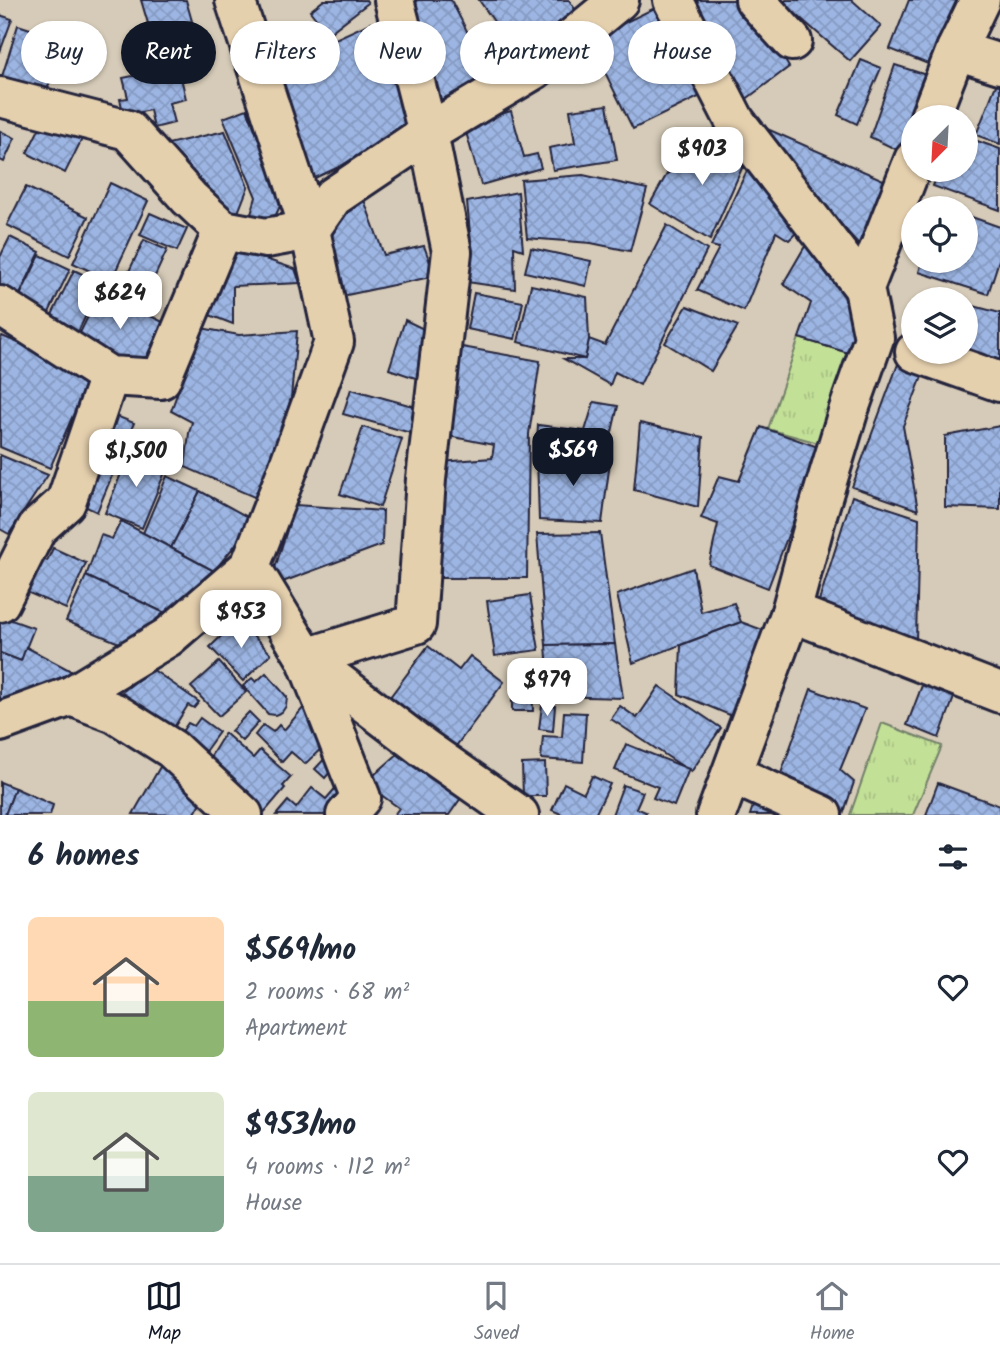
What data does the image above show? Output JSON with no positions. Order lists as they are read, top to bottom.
{
  "north": "bottom left",
  "page": {
    "chip": [
      "Buy",
      "Rent",
      "Filters",
      "New",
      "Apartment",
      "House"
    ],
    "price": [
      "$903",
      "$624",
      "$569",
      "$1,500",
      "$953",
      "$979"
    ],
    "heading": "6 homes",
    "list": [
      {
        "name": "$569/mo",
        "note": "2 rooms · 68 m² · Apartment"
      },
      {
        "name": "$953/mo",
        "note": "4 rooms · 112 m² · House"
      }
    ],
    "tabs": ["Map", "Saved", "Home"]
  }
}
